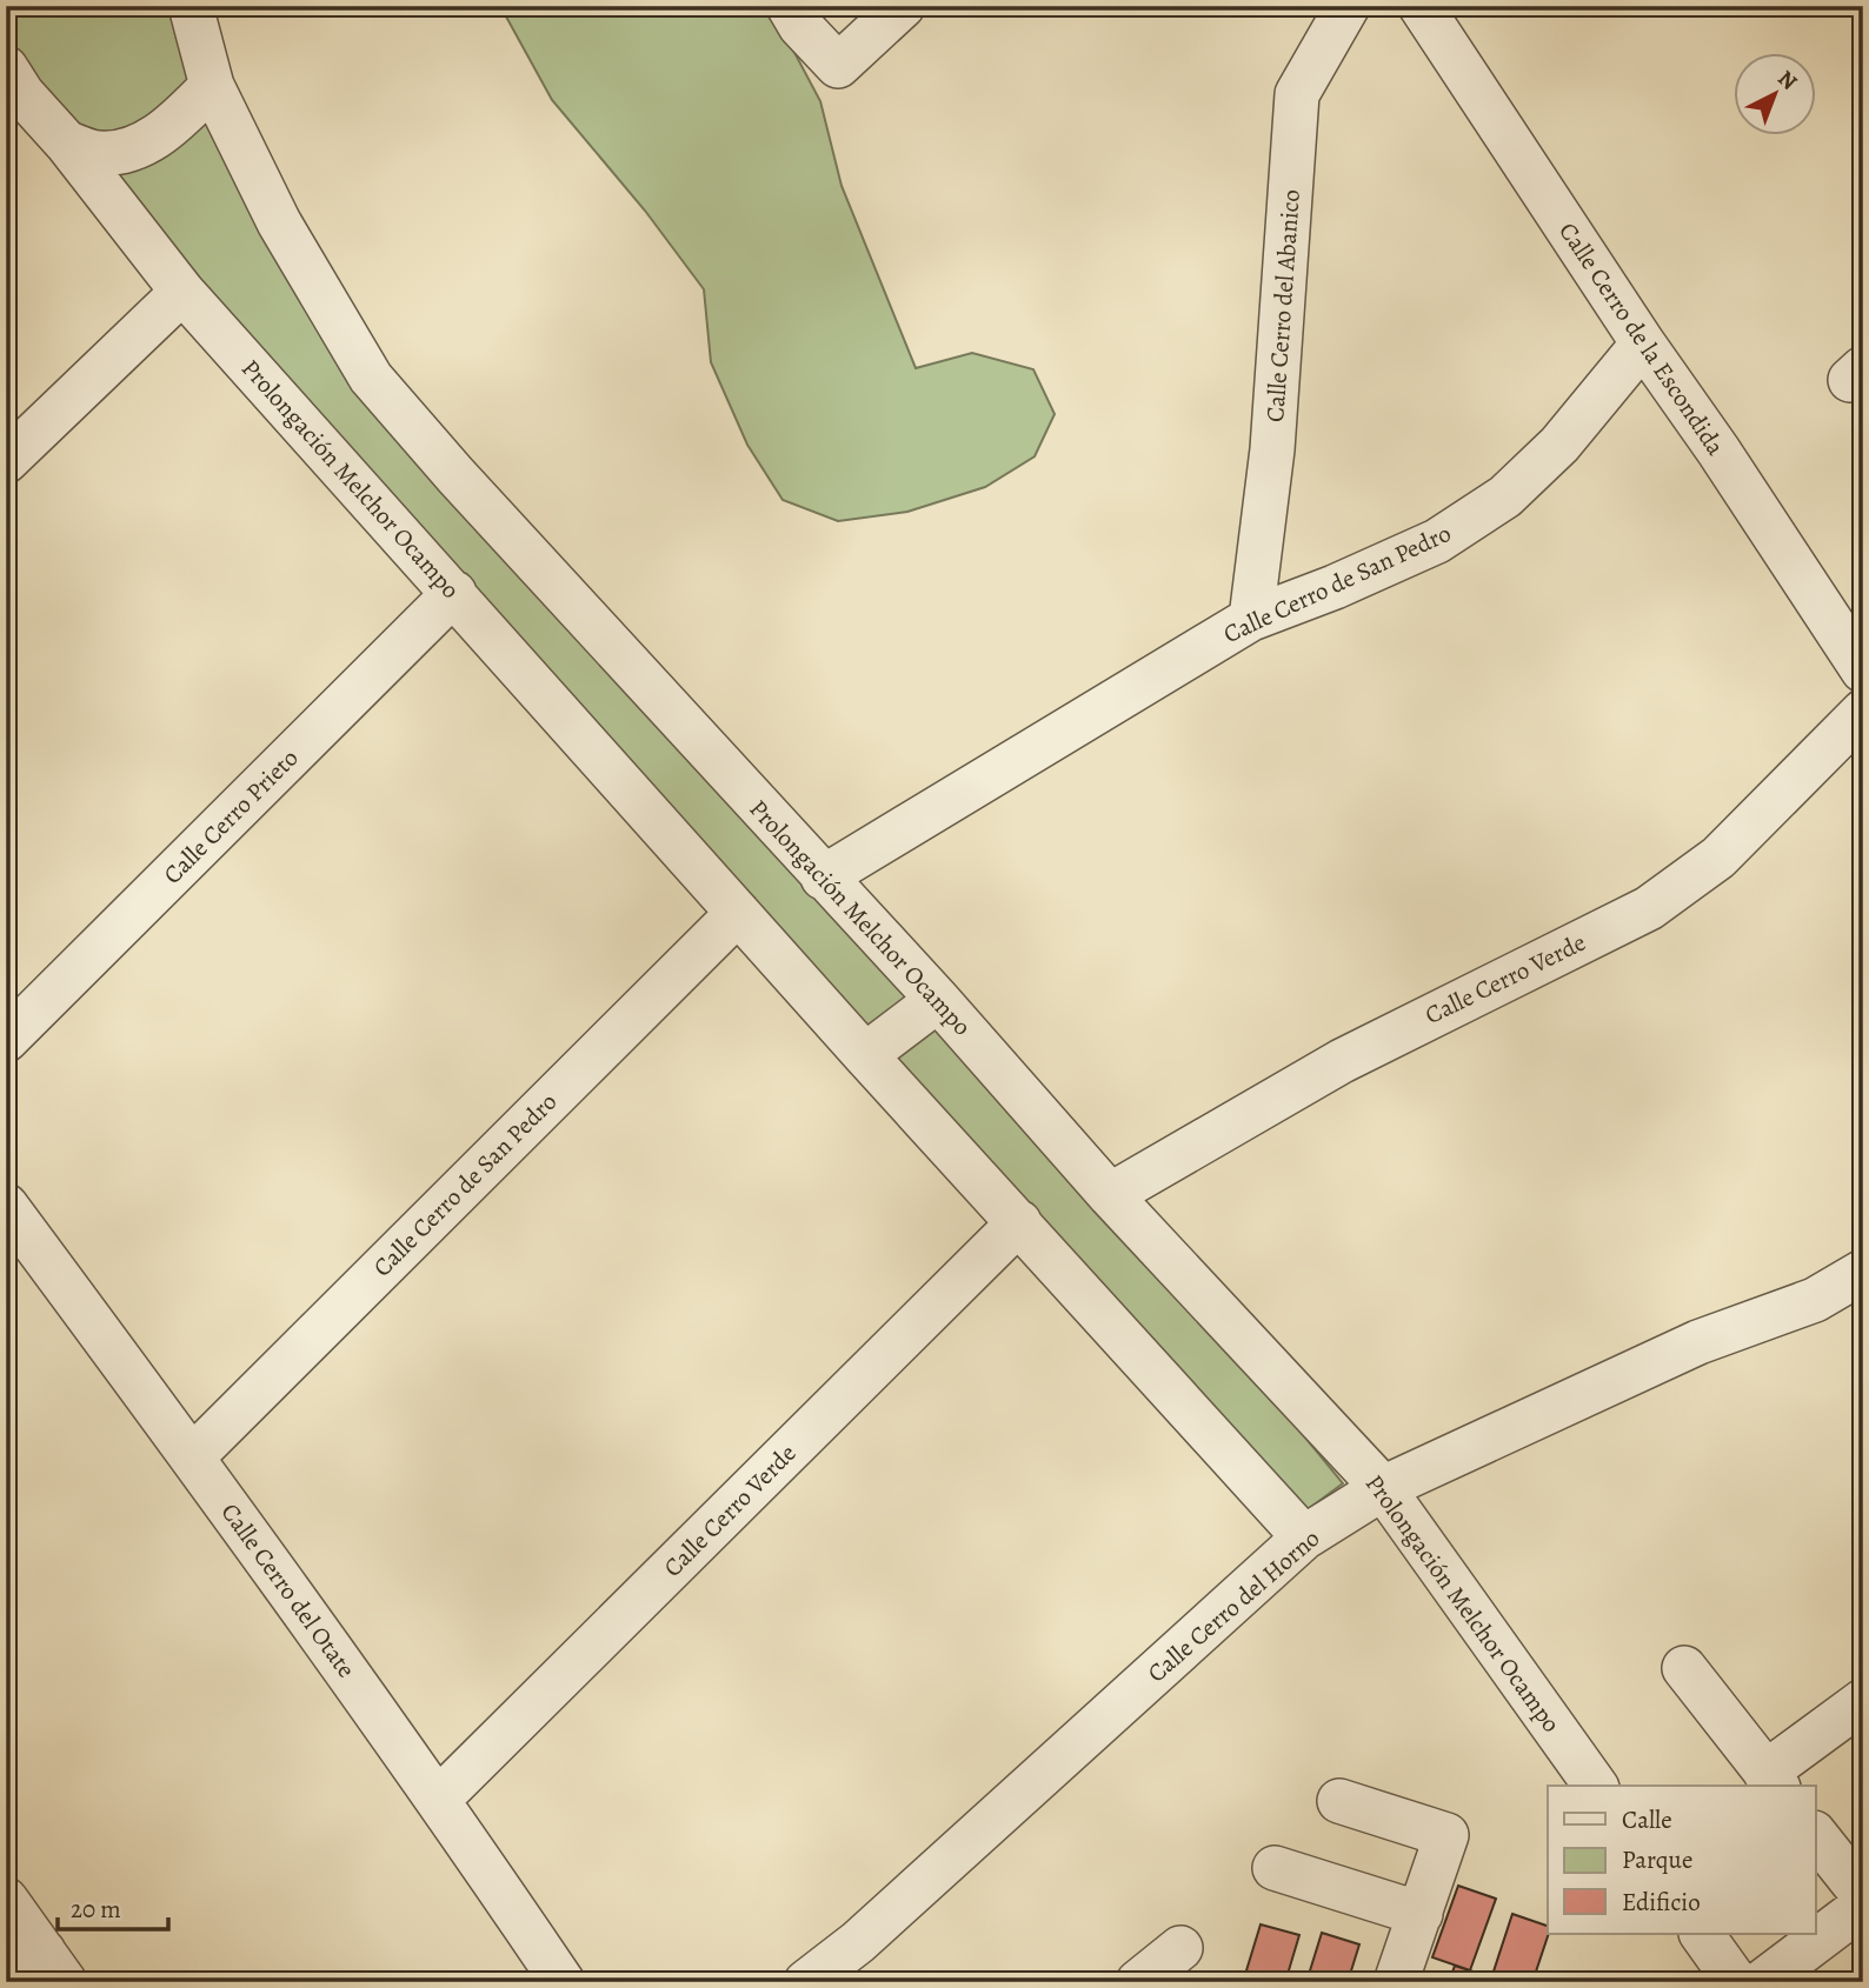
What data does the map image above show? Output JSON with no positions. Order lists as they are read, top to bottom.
{
  "streets": {
    "street": [
      "Calle Cerro del Abanico",
      "Calle Cerro de la Escondida",
      "Prolongación Melchor Ocampo",
      "Calle Cerro de San Pedro",
      "Calle Cerro Prieto",
      "Calle Cerro Verde",
      "Calle Cerro del Otate",
      "Calle Cerro del Horno"
    ]
  },
  "crossings": [
    ["Calle Cerro del Abanico", "Calle Cerro de San Pedro"],
    ["Calle Cerro de la Escondida", "Calle Cerro de San Pedro"],
    ["Prolongación Melchor Ocampo", "Calle Cerro de San Pedro"],
    ["Prolongación Melchor Ocampo", "Calle Cerro Prieto"],
    ["Prolongación Melchor Ocampo", "Calle Cerro Verde"],
    ["Prolongación Melchor Ocampo", "Calle Cerro del Horno"],
    ["Calle Cerro de San Pedro", "Calle Cerro del Otate"],
    ["Calle Cerro Verde", "Calle Cerro del Otate"]
  ],
  "legend": ["Calle", "Parque", "Edificio"],
  "scale_bar": "20 m",
  "north": "top right"
}
